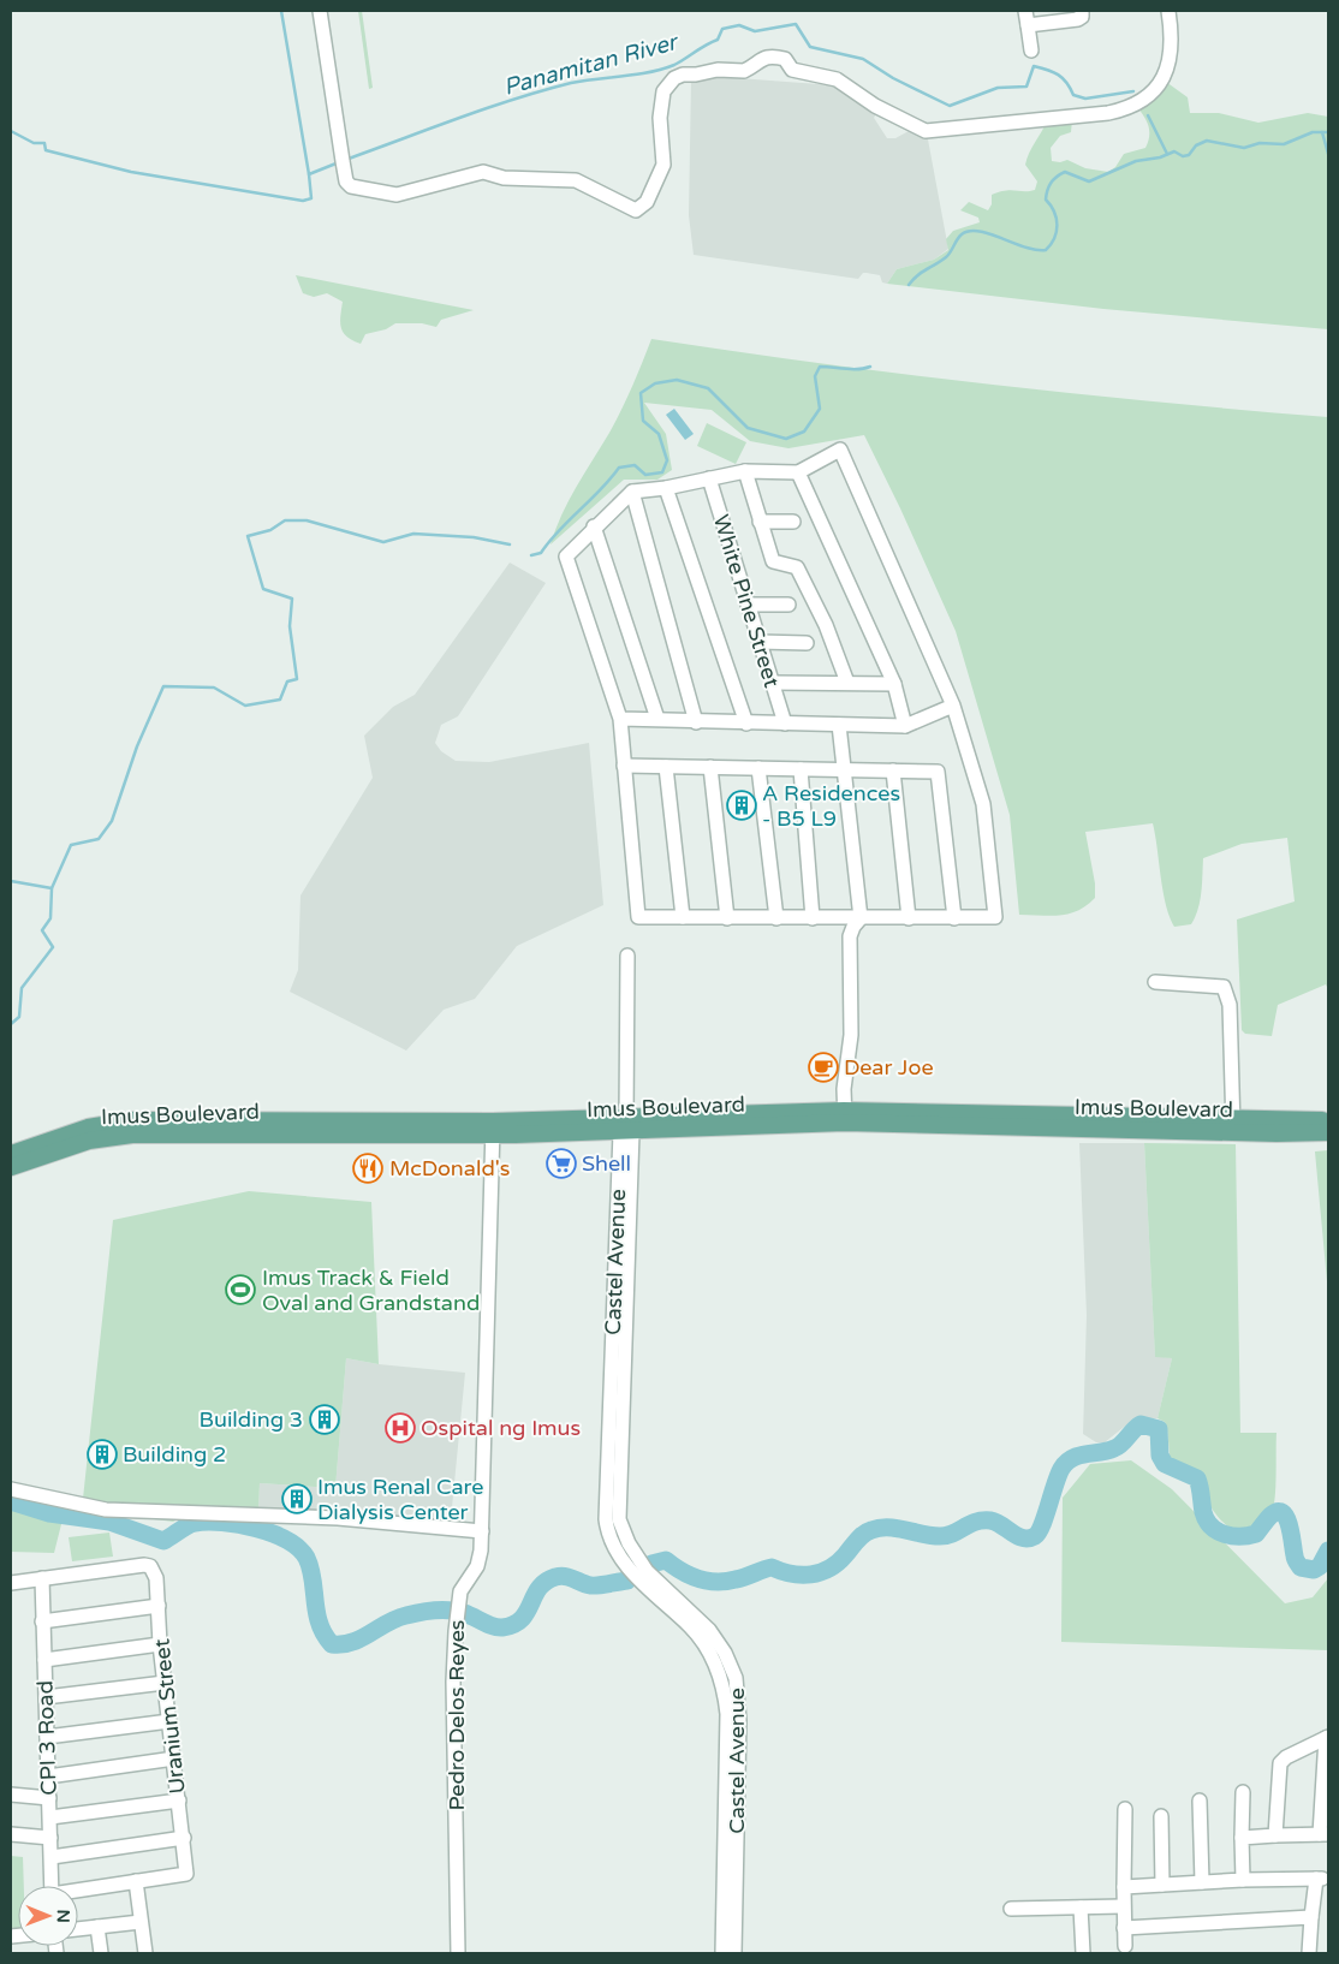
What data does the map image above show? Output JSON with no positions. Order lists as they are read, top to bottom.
{
  "streets": {
    "main road": ["Imus Boulevard"],
    "street": [
      "White Pine Street",
      "Castel Avenue",
      "Pedro Delos Reyes",
      "Uranium Street",
      "CPI 3 Road"
    ]
  },
  "crossings": [
    ["Imus Boulevard", "Castel Avenue"],
    ["Imus Boulevard", "Pedro Delos Reyes"],
    ["Uranium Street", "CPI 3 Road"]
  ],
  "water": ["Panamitan River"],
  "places": {
    "building": [
      "A Residences - B5 L9",
      "Building 3",
      "Building 2",
      "Imus Renal Care Dialysis Center"
    ],
    "cafe": ["Dear Joe"],
    "supermarket": ["Shell"],
    "restaurant": ["McDonald's"],
    "sports": ["Imus Track & Field Oval and Grandstand"],
    "hospital": ["Ospital ng Imus"]
  },
  "north": "right"
}
